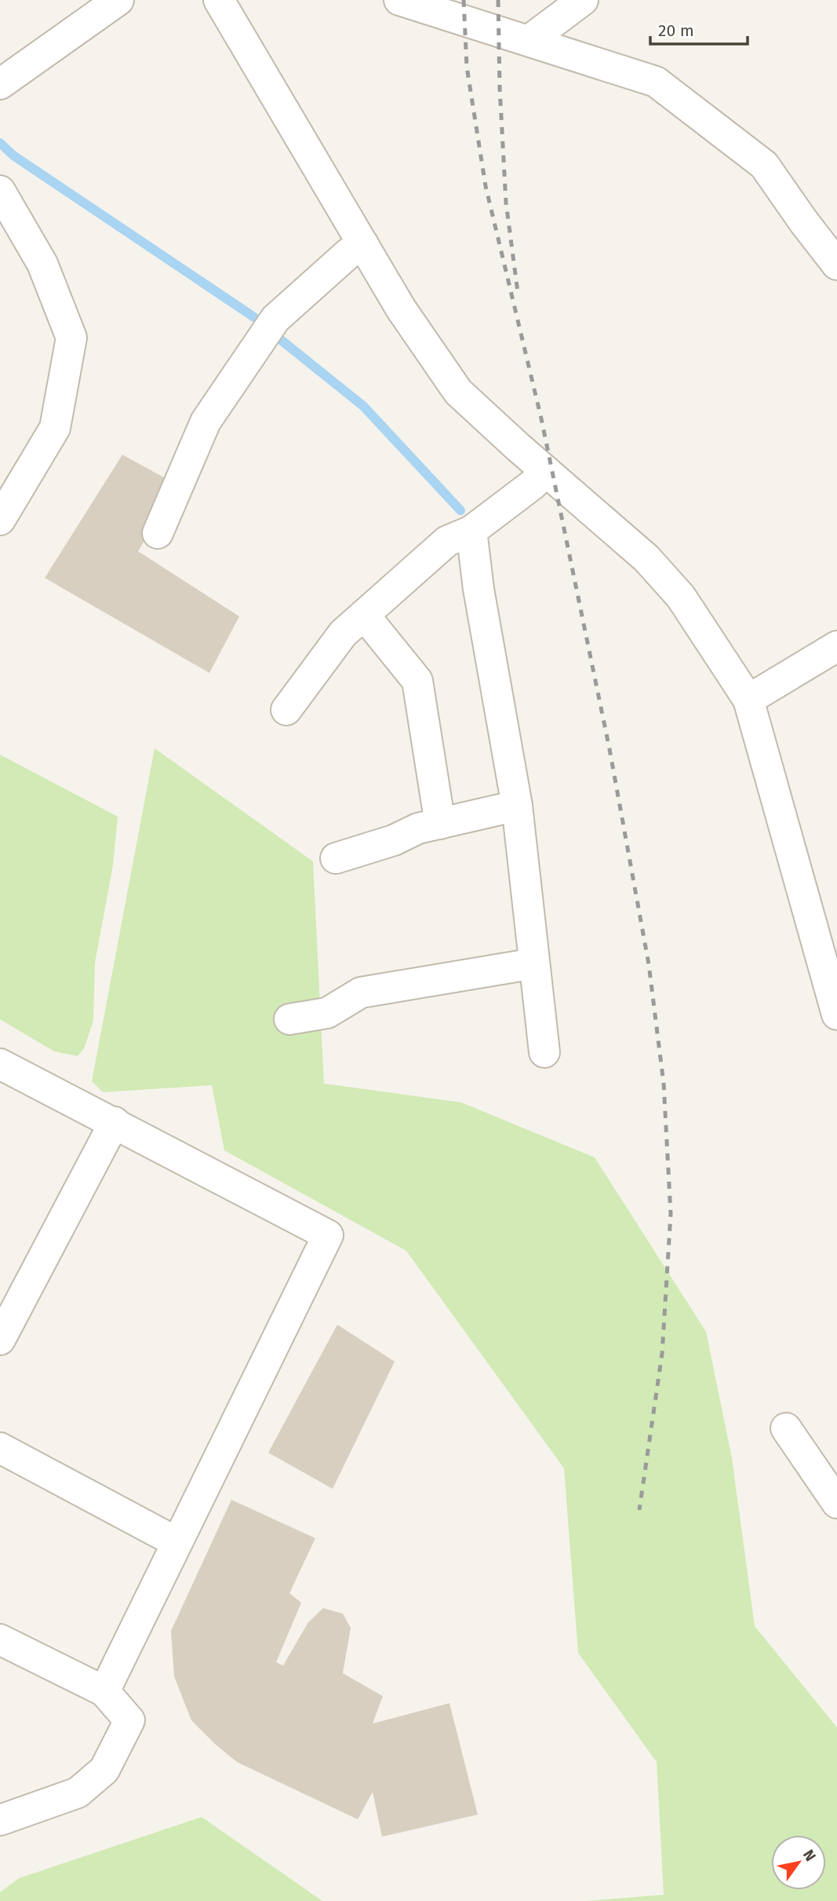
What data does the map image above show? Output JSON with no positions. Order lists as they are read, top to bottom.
{
  "scale_bar": "20 m",
  "north": "top right"
}
